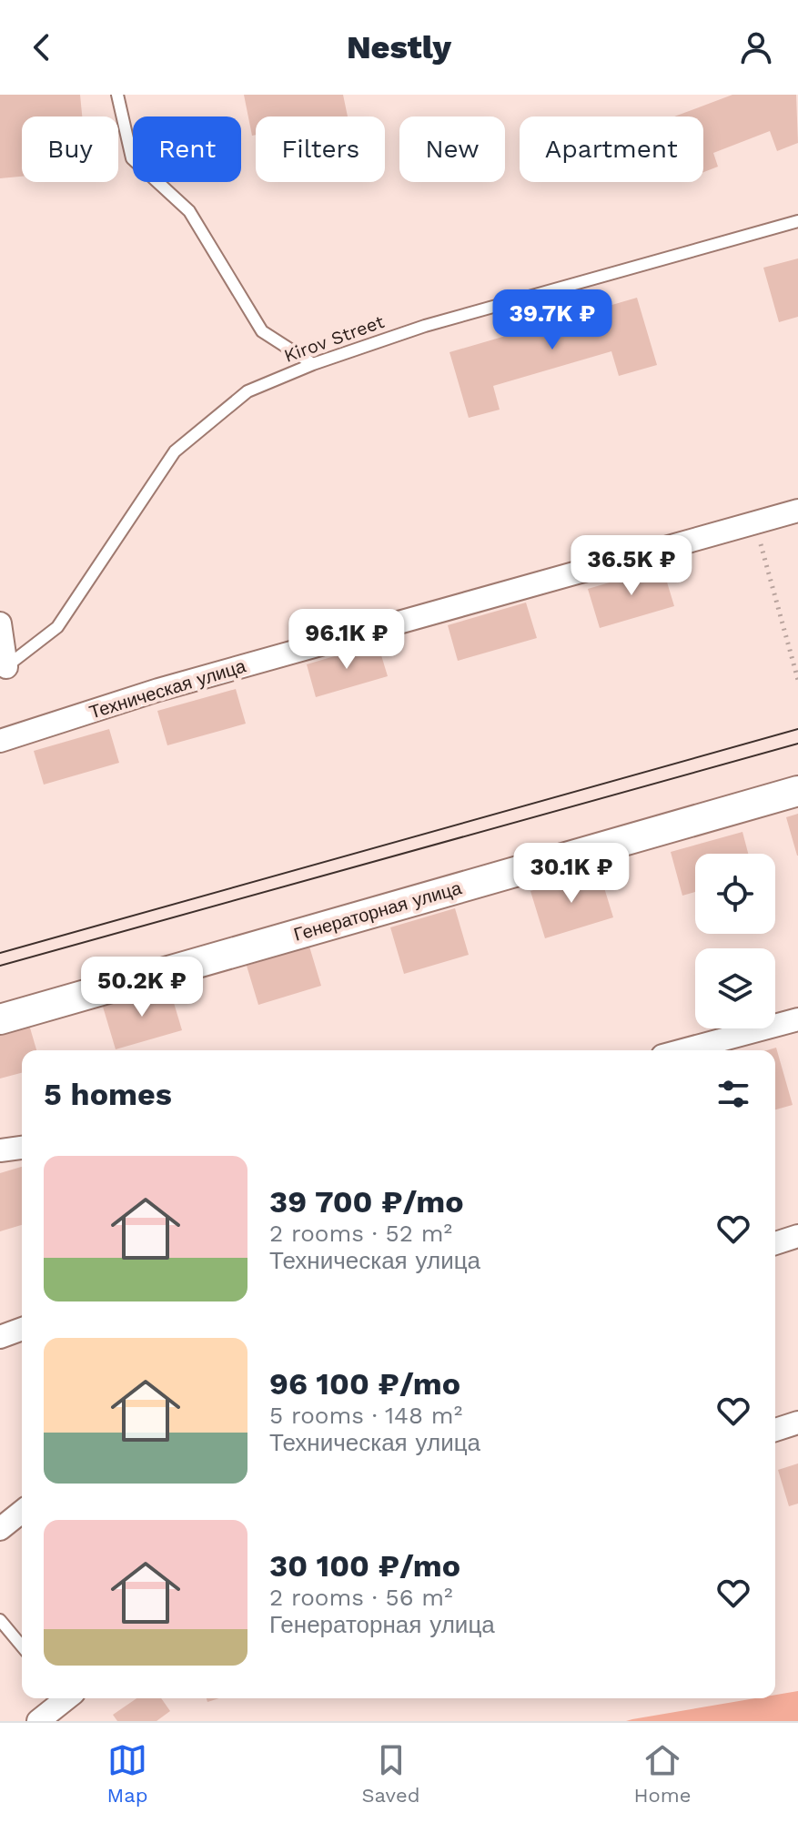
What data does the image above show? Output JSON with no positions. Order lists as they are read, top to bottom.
{
  "streets": {
    "main road": ["Генераторная улица"],
    "street": ["Техническая улица"],
    "lane": ["Kirov Street"]
  },
  "page": {
    "header": "Nestly",
    "chip": [
      "Buy",
      "Rent",
      "Filters",
      "New",
      "Apartment"
    ],
    "price": [
      "39.7K ₽",
      "36.5K ₽",
      "96.1K ₽",
      "30.1K ₽",
      "50.2K ₽"
    ],
    "heading": "5 homes",
    "list": [
      {
        "name": "39 700 ₽/mo",
        "note": "2 rooms · 52 m² · Техническая улица"
      },
      {
        "name": "96 100 ₽/mo",
        "note": "5 rooms · 148 m² · Техническая улица"
      },
      {
        "name": "30 100 ₽/mo",
        "note": "2 rooms · 56 m² · Генераторная улица"
      }
    ],
    "tabs": ["Map", "Saved", "Home"]
  }
}
